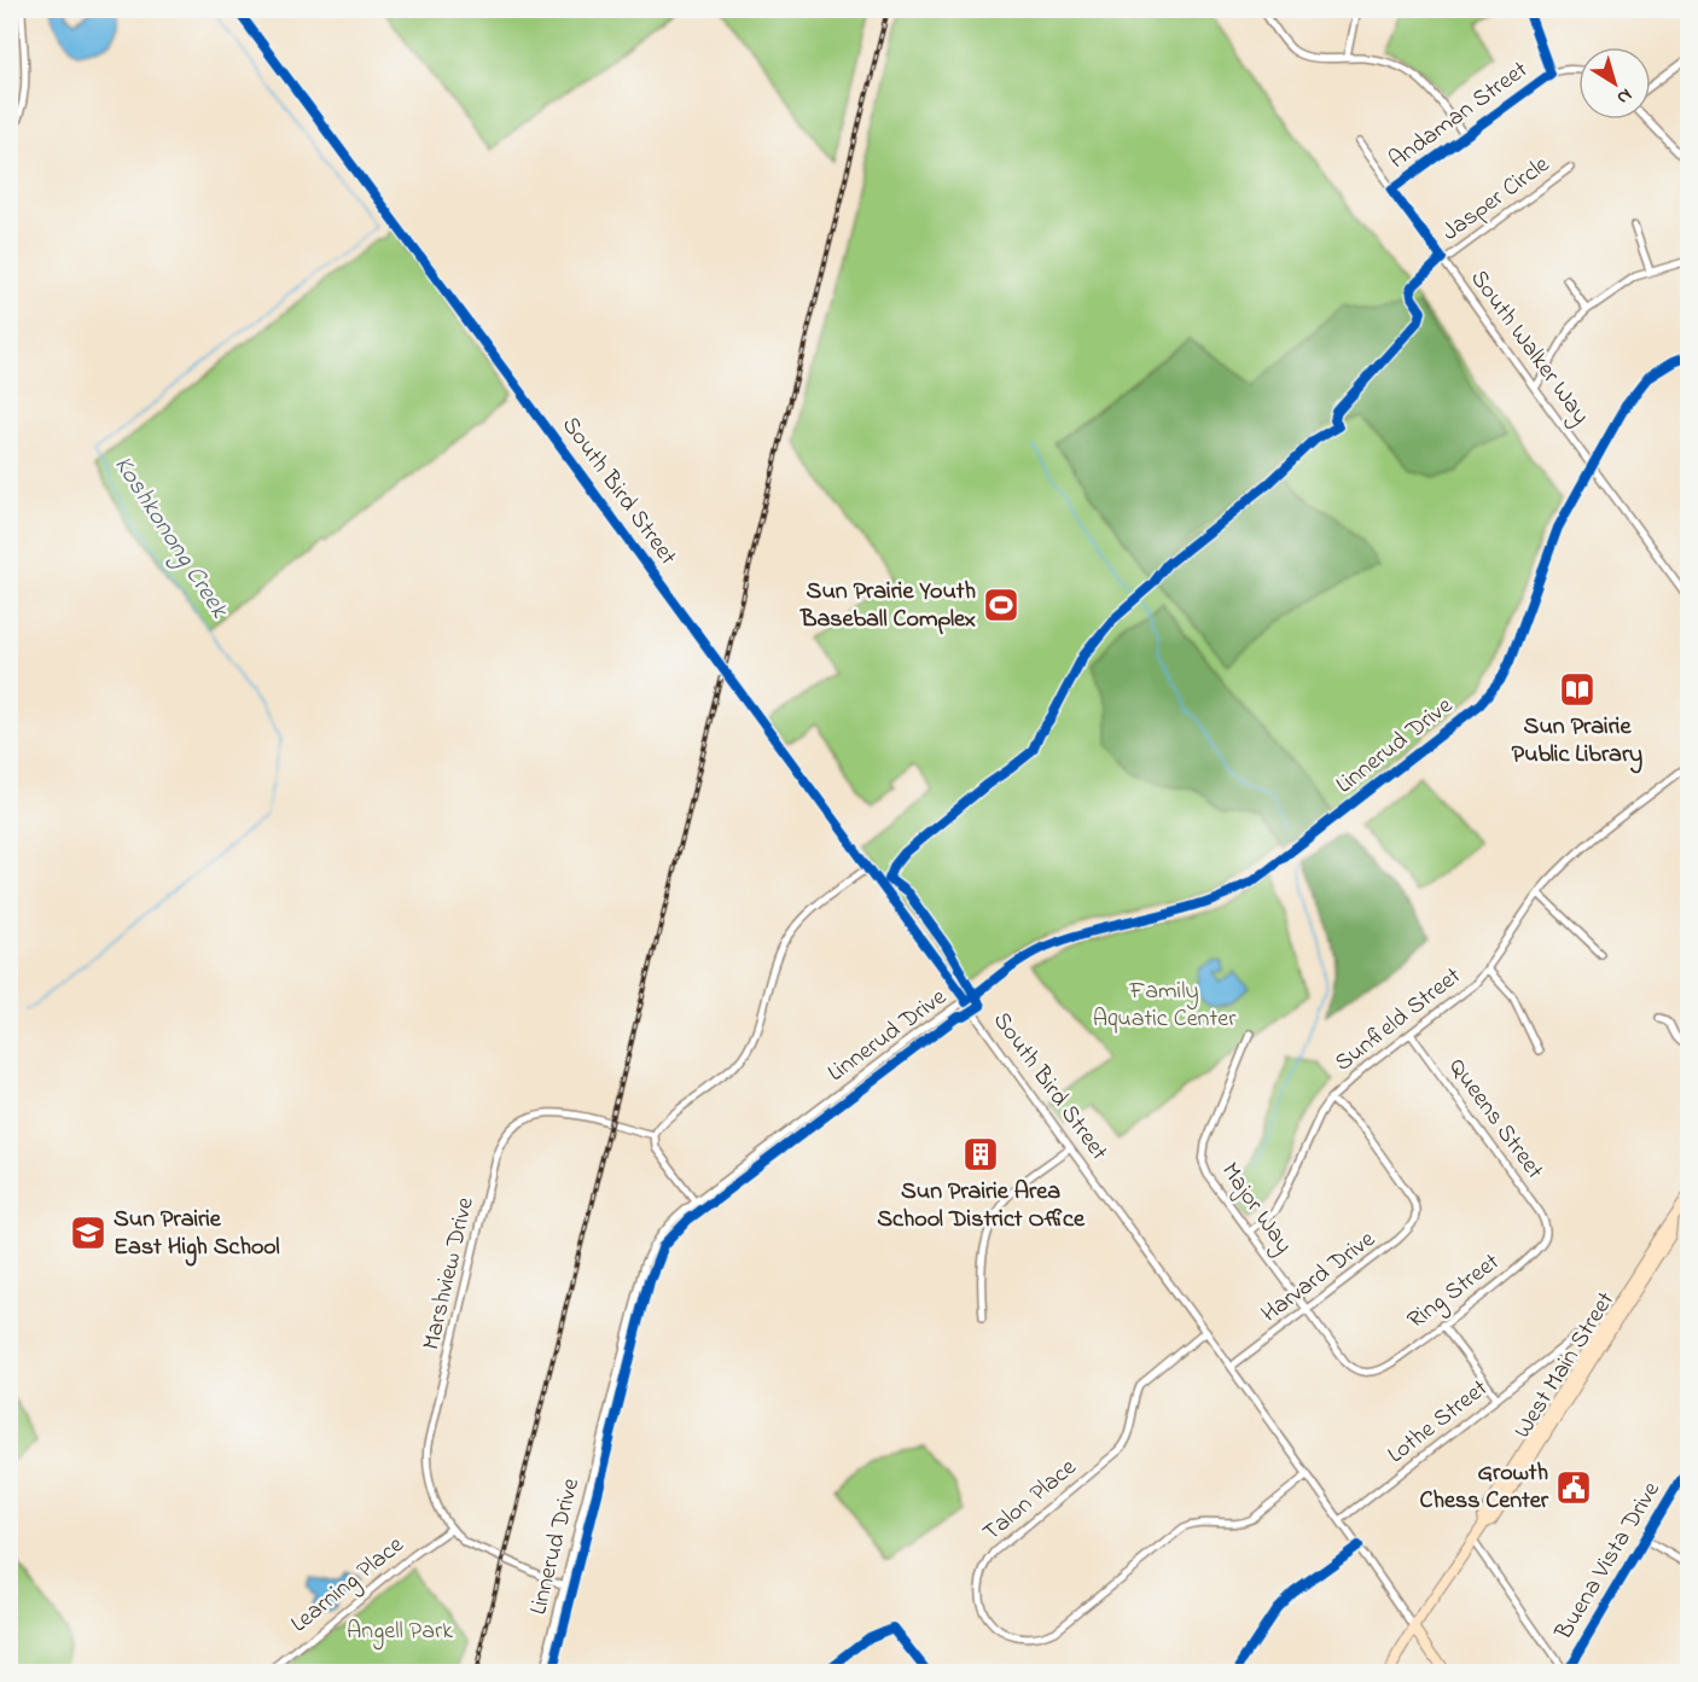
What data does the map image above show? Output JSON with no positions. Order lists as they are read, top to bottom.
{
  "streets": {
    "main road": ["West Main Street"],
    "street": [
      "Andaman Street",
      "Jasper Circle",
      "South Walker Way",
      "South Bird Street",
      "Linnerud Drive",
      "Sunfield Street",
      "Queens Street",
      "Major Way",
      "Marshview Drive",
      "Harvard Drive",
      "Ring Street",
      "Lothe Street",
      "Talon Place",
      "Buena Vista Drive",
      "Learning Place"
    ]
  },
  "crossings": [
    ["Andaman Street", "South Walker Way"],
    ["Jasper Circle", "South Walker Way"],
    ["South Walker Way", "Linnerud Drive"],
    ["South Bird Street", "Linnerud Drive"],
    ["South Bird Street", "Harvard Drive"],
    ["South Bird Street", "West Main Street"],
    ["South Bird Street", "Lothe Street"],
    ["South Bird Street", "Talon Place"],
    ["Sunfield Street", "Queens Street"],
    ["Sunfield Street", "Major Way"],
    ["Sunfield Street", "Harvard Drive"],
    ["Queens Street", "Ring Street"],
    ["Major Way", "Harvard Drive"],
    ["Major Way", "Ring Street"],
    ["Marshview Drive", "Learning Place"],
    ["West Main Street", "Lothe Street"]
  ],
  "water": ["Koshkonong Creek"],
  "parks": ["Family Aquatic Center", "Angell Park"],
  "places": {
    "sports": ["Sun Prairie Youth Baseball Complex"],
    "library": ["Sun Prairie Public Library"],
    "building": ["Sun Prairie Area School District Office"],
    "school or university": ["Sun Prairie East High School"],
    "public building": ["Growth Chess Center"]
  },
  "north": "bottom right"
}
